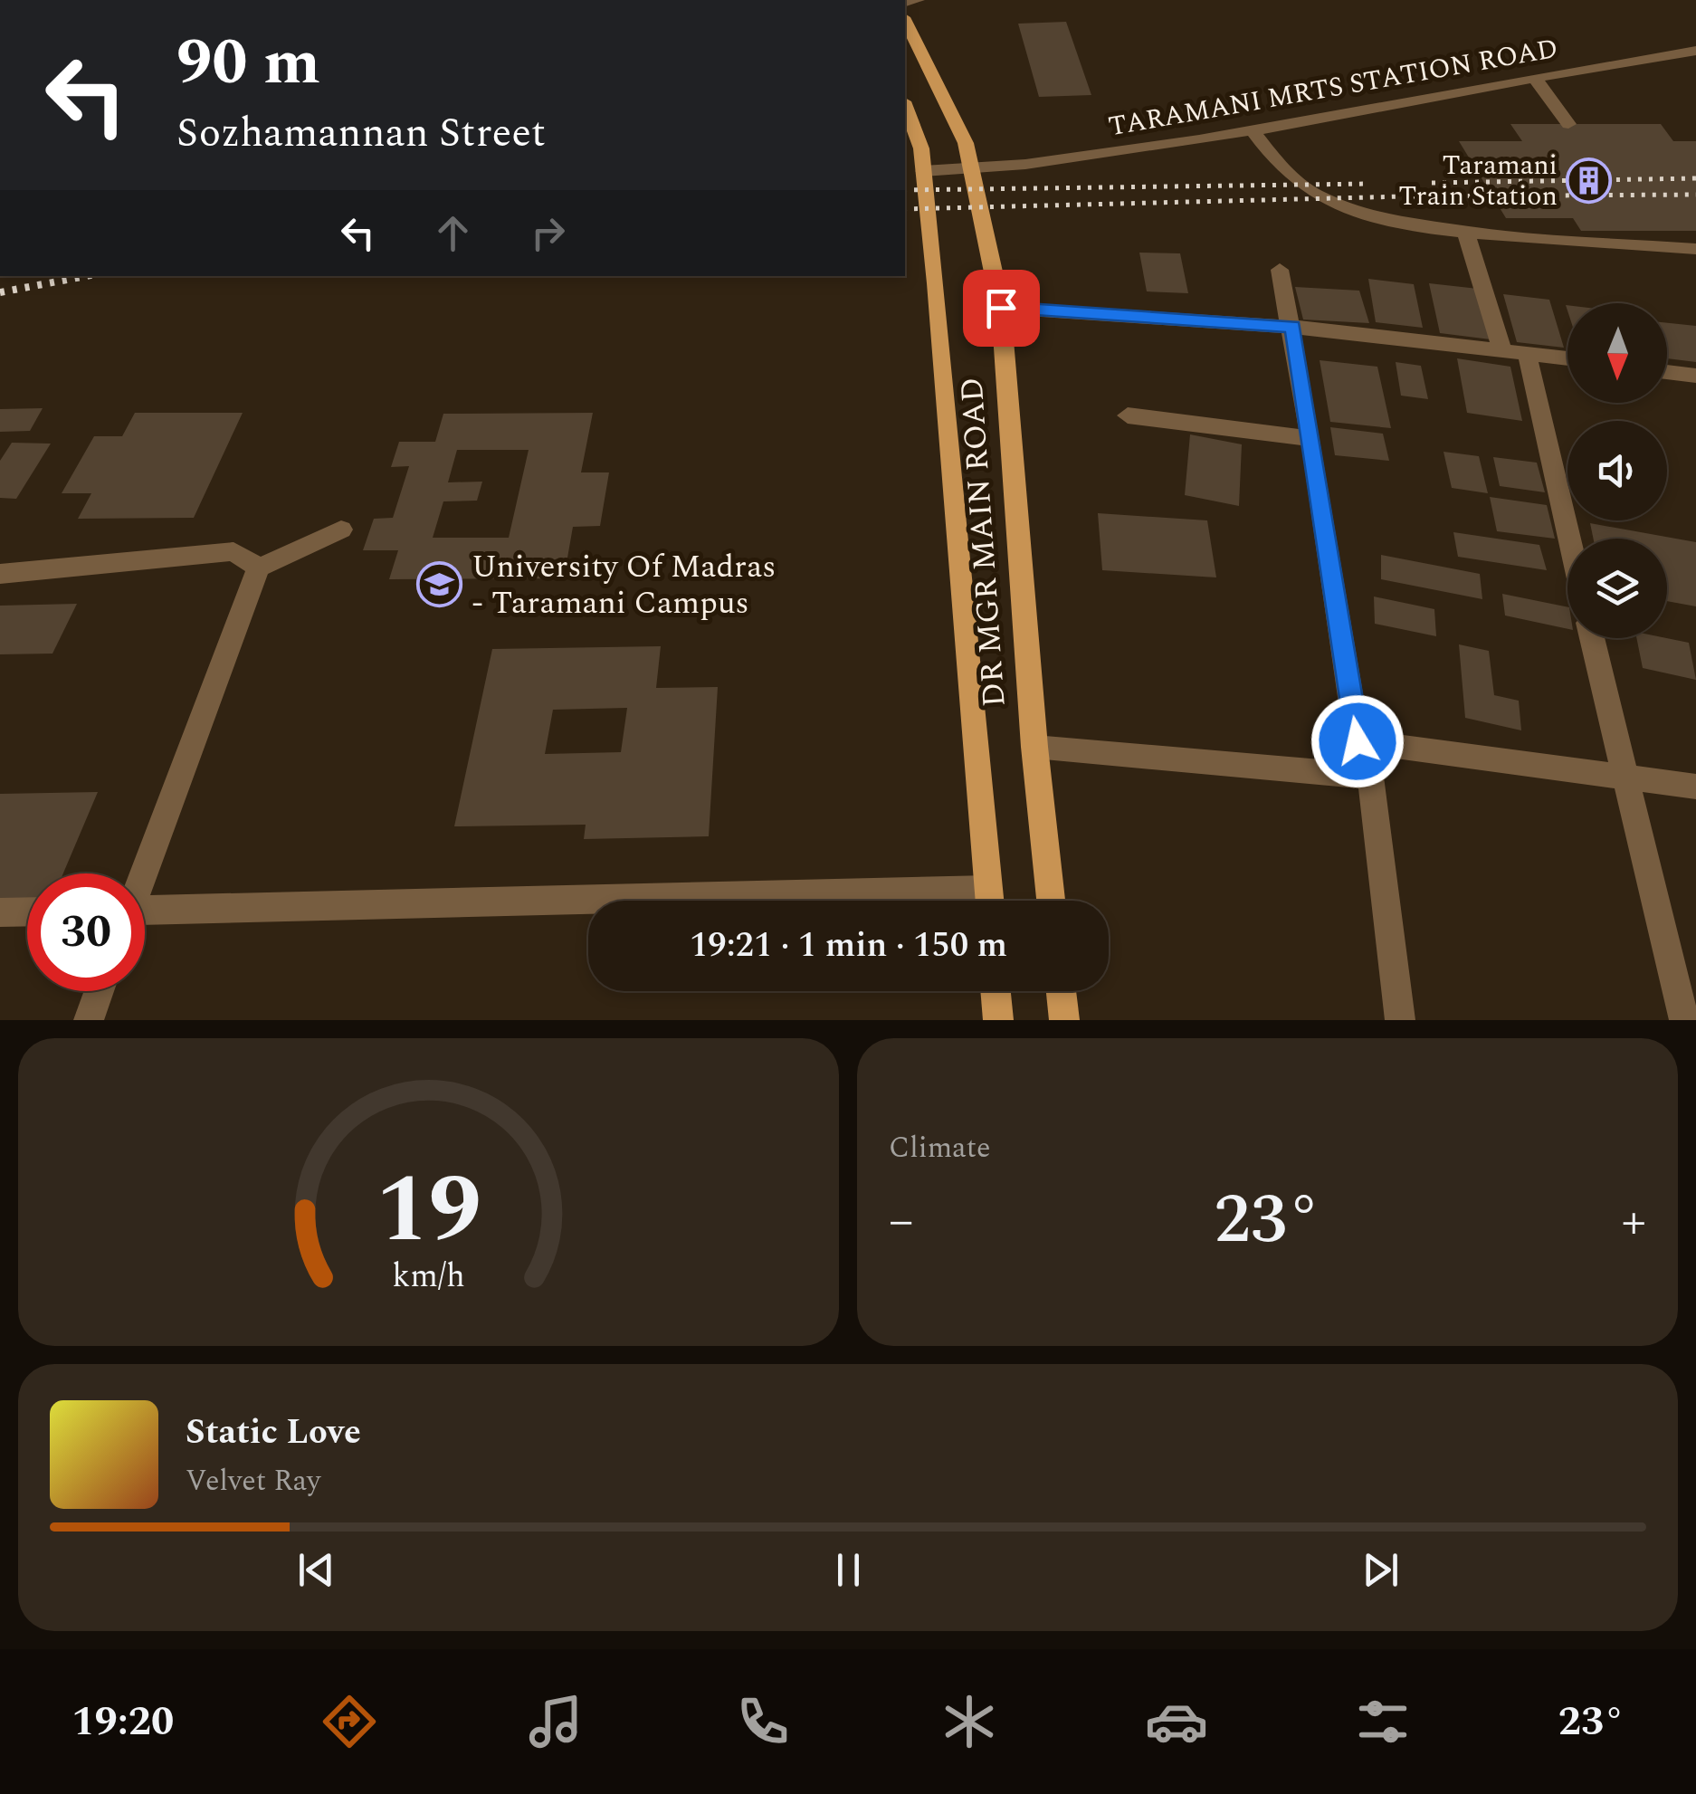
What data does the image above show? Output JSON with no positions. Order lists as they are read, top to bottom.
{
  "streets": {
    "main road": ["DR MGR MAIN ROAD"],
    "street": ["TARAMANI MRTS STATION ROAD"]
  },
  "crossings": [
    ["TARAMANI MRTS STATION ROAD", "DR MGR MAIN ROAD"]
  ],
  "places": {
    "building": ["Taramani Train Station"],
    "school or university": ["University Of Madras - Taramani Campus"]
  },
  "north": "bottom",
  "page": {
    "turn": ["90 m", "Sozhamannan Street"],
    "limit": "30",
    "trip": "19:21 · 1 min · 150 m",
    "tile": "Climate",
    "heat": ["−", "23°", "+"],
    "song": ["Static Love", "Velvet Ray"],
    "tabs": ["19:20", "23°"],
    "gauge": ["19", "km/h"]
  }
}
